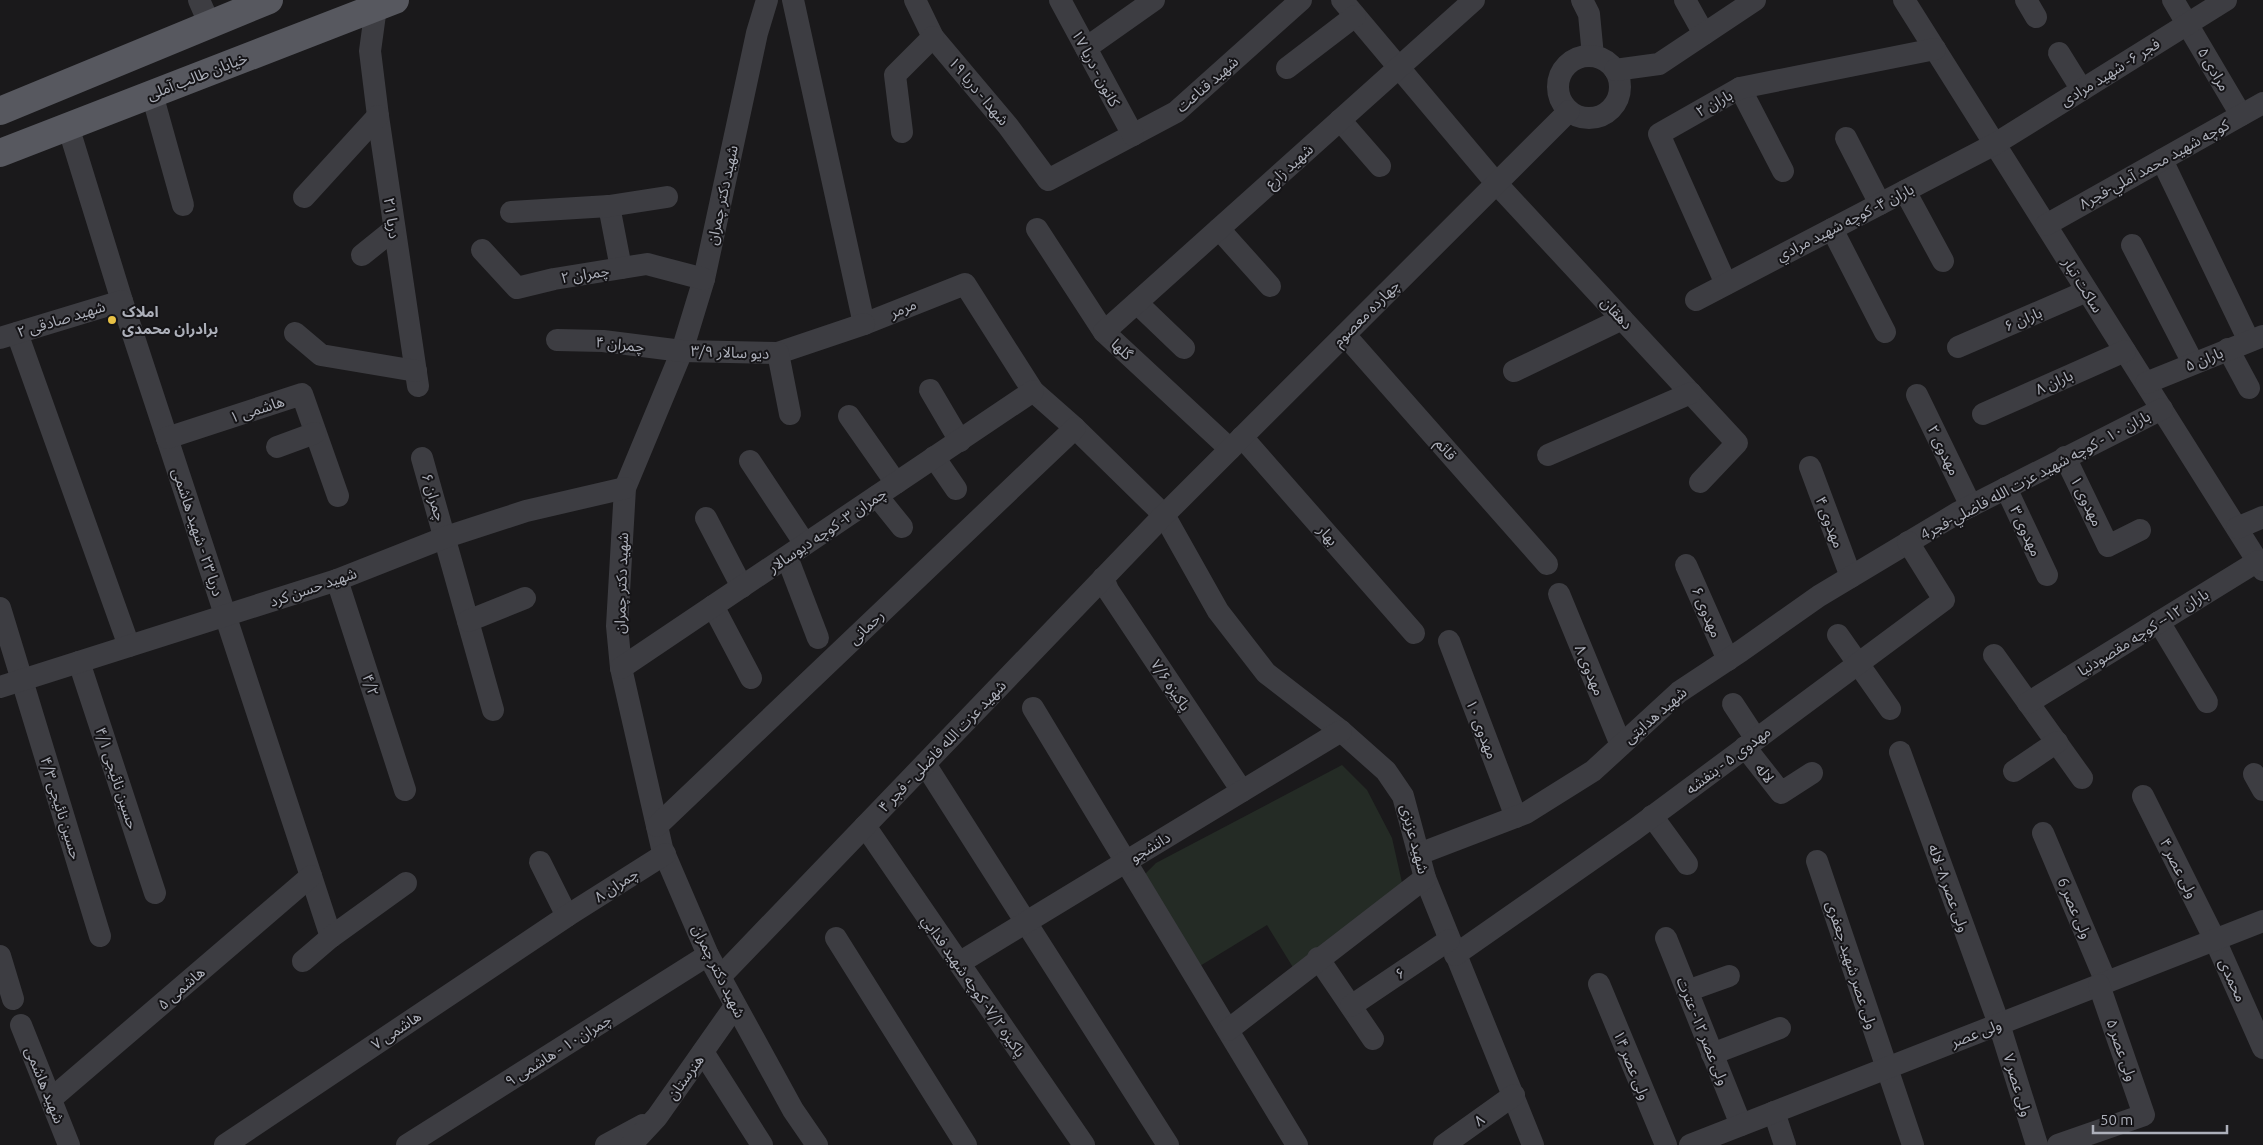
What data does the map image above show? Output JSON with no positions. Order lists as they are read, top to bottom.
{
  "streets": {
    "main road": ["خیابان طالب آملی"],
    "street": [
      "کانون - دریا ۱۷",
      "مرادی ۵",
      "فجر ۶- شهید مرادی",
      "شهید قناعت",
      "شهدا - دریا ۱۹",
      "باران ۲",
      "كوچه شهيد محمد آملي-فجر۸",
      "شهید زارع",
      "شهید دکتر چمران",
      "دریا ۲۱",
      "باران ۴- كوچه شهيد مرادي",
      "چمران ۲",
      "ساکت تبار",
      "مرمر",
      "چهارده معصوم",
      "دهقان",
      "شهید صادقی ۲",
      "باران ۶",
      "چمران ۴",
      "گلها",
      "دیو سالار ۳/۹",
      "باران ۵",
      "باران ۸",
      "هاشمی ۱",
      "قائم",
      "مهدوی ۲",
      "باران ۱۰ - كوچه شهيد عزت الله فاضلي-فجر4",
      "چمران ۶",
      "مهدوی ۱",
      "مهدوی ۴",
      "چمران ۳- كوچه ديوسالار",
      "مهدوی ۳",
      "دریا ۲۳ - شهید هاشمی",
      "بهار",
      "شهید حسن کرد",
      "مهدوی ۶",
      "رحمانی",
      "باران ۱۲-- كوچه مقصودنيا",
      "مهدوی ۸",
      "۴/۲",
      "پاکیزه ۷/۶",
      "شهید هدایتی",
      "مهدوی ۱۰",
      "شهید عزت الله فاضلی - فجر ۴",
      "مهدوی ۵ - بنفشه",
      "لاله",
      "حسین نائیجی ۴/۱",
      "حسین نائیجی ۴/۳",
      "شهید عزیزی",
      "دانشجو",
      "ولی عصر ۴",
      "چمران ۸",
      "ولی عصر ۸- لاله",
      "ولی عصر 6",
      "ولی عصر شهید جعفری",
      "۶",
      "محمدی",
      "پاکیزه ۷/۲- كوچه شهيد فدايي",
      "هاشمی ۵",
      "هاشمی ۷",
      "ولی عصر ۱۲- عترت",
      "ولی عصر",
      "چمران۱۰ - هاشمی ۹",
      "ولی عصر ۵",
      "ولی عصر ۱۴",
      "هنرستان",
      "شهید هاشمی",
      "ولی عصر ۷",
      "۸"
    ]
  },
  "crossings": [
    ["کانون - دریا ۱۷", "شهید قناعت"],
    ["مرادی ۵", "فجر ۶- شهید مرادی"],
    ["مرادی ۵", "كوچه شهيد محمد آملي-فجر۸"],
    ["فجر ۶- شهید مرادی", "باران ۴- كوچه شهيد مرادي"],
    ["فجر ۶- شهید مرادی", "ساکت تبار"],
    ["خیابان طالب آملی", "دریا ۲۱"],
    ["خیابان طالب آملی", "دریا ۲۳ - شهید هاشمی"],
    ["شهید قناعت", "شهدا - دریا ۱۹"],
    ["باران ۲", "باران ۴- كوچه شهيد مرادي"],
    ["باران ۲", "ساکت تبار"],
    ["كوچه شهيد محمد آملي-فجر۸", "ساکت تبار"],
    ["شهید زارع", "دهقان"],
    ["شهید زارع", "گلها"],
    ["شهید دکتر چمران", "چمران ۲"],
    ["شهید دکتر چمران", "چمران ۴"],
    ["شهید دکتر چمران", "دیو سالار ۳/۹"],
    ["شهید دکتر چمران", "چمران ۳- كوچه ديوسالار"],
    ["شهید دکتر چمران", "شهید حسن کرد"],
    ["شهید دکتر چمران", "رحمانی"],
    ["شهید دکتر چمران", "شهید عزت الله فاضلی - فجر ۴"],
    ["شهید دکتر چمران", "چمران ۸"],
    ["شهید دکتر چمران", "چمران۱۰ - هاشمی ۹"],
    ["شهید دکتر چمران", "هنرستان"],
    ["باران ۴- كوچه شهيد مرادي", "ساکت تبار"],
    ["ساکت تبار", "باران ۶"],
    ["ساکت تبار", "باران ۵"],
    ["ساکت تبار", "باران ۸"],
    ["ساکت تبار", "باران ۱۰ - كوچه شهيد عزت الله فاضلي-فجر4"],
    ["ساکت تبار", "باران ۱۲-- كوچه مقصودنيا"],
    ["مرمر", "چهارده معصوم"],
    ["مرمر", "دیو سالار ۳/۹"],
    ["مرمر", "چمران ۳- كوچه ديوسالار"],
    ["مرمر", "رحمانی"],
    ["مرمر", "شهید عزت الله فاضلی - فجر ۴"],
    ["مرمر", "شهید عزیزی"],
    ["چهارده معصوم", "دهقان"],
    ["چهارده معصوم", "گلها"],
    ["چهارده معصوم", "قائم"],
    ["چهارده معصوم", "بهار"],
    ["چهارده معصوم", "شهید عزت الله فاضلی - فجر ۴"],
    ["چهارده معصوم", "شهید عزیزی"],
    ["شهید صادقی ۲", "دریا ۲۳ - شهید هاشمی"],
    ["چمران ۴", "دیو سالار ۳/۹"],
    ["گلها", "بهار"],
    ["هاشمی ۱", "دریا ۲۳ - شهید هاشمی"],
    ["مهدوی ۲", "باران ۱۰ - كوچه شهيد عزت الله فاضلي-فجر4"],
    ["باران ۱۰ - كوچه شهيد عزت الله فاضلي-فجر4", "مهدوی ۱"],
    ["باران ۱۰ - كوچه شهيد عزت الله فاضلي-فجر4", "مهدوی ۳"],
    ["باران ۱۰ - كوچه شهيد عزت الله فاضلي-فجر4", "شهید هدایتی"],
    ["باران ۱۰ - كوچه شهيد عزت الله فاضلي-فجر4", "مهدوی ۵ - بنفشه"],
    ["چمران ۶", "شهید حسن کرد"],
    ["مهدوی ۴", "شهید هدایتی"],
    ["دریا ۲۳ - شهید هاشمی", "شهید حسن کرد"],
    ["دریا ۲۳ - شهید هاشمی", "هاشمی ۵"],
    ["شهید حسن کرد", "۴/۲"],
    ["شهید حسن کرد", "حسین نائیجی ۴/۱"],
    ["شهید حسن کرد", "حسین نائیجی ۴/۳"],
    ["مهدوی ۶", "شهید هدایتی"],
    ["مهدوی ۸", "شهید هدایتی"],
    ["پاکیزه ۷/۶", "شهید عزت الله فاضلی - فجر ۴"],
    ["پاکیزه ۷/۶", "دانشجو"],
    ["شهید هدایتی", "مهدوی ۱۰"],
    ["شهید هدایتی", "مهدوی ۵ - بنفشه"],
    ["شهید هدایتی", "شهید عزیزی"],
    ["شهید عزت الله فاضلی - فجر ۴", "شهید عزیزی"],
    ["شهید عزت الله فاضلی - فجر ۴", "پاکیزه ۷/۲- كوچه شهيد فدايي"],
    ["مهدوی ۵ - بنفشه", "لاله"],
    ["مهدوی ۵ - بنفشه", "شهید عزیزی"],
    ["مهدوی ۵ - بنفشه", "۶"],
    ["شهید عزیزی", "دانشجو"],
    ["شهید عزیزی", "۶"],
    ["شهید عزیزی", "۸"],
    ["دانشجو", "پاکیزه ۷/۲- كوچه شهيد فدايي"],
    ["ولی عصر ۴", "محمدی"],
    ["ولی عصر ۴", "ولی عصر"],
    ["چمران ۸", "هاشمی ۷"],
    ["ولی عصر ۸- لاله", "ولی عصر"],
    ["ولی عصر ۸- لاله", "ولی عصر ۷"],
    ["ولی عصر 6", "ولی عصر"],
    ["ولی عصر 6", "ولی عصر ۵"],
    ["ولی عصر شهید جعفری", "ولی عصر"],
    ["محمدی", "ولی عصر"],
    ["هاشمی ۵", "شهید هاشمی"],
    ["ولی عصر ۱۲- عترت", "ولی عصر"],
    ["ولی عصر", "ولی عصر ۵"],
    ["ولی عصر", "ولی عصر ۷"]
  ],
  "places": ["املاک برادران محمدی"],
  "scale_bar": "50 m"
}
